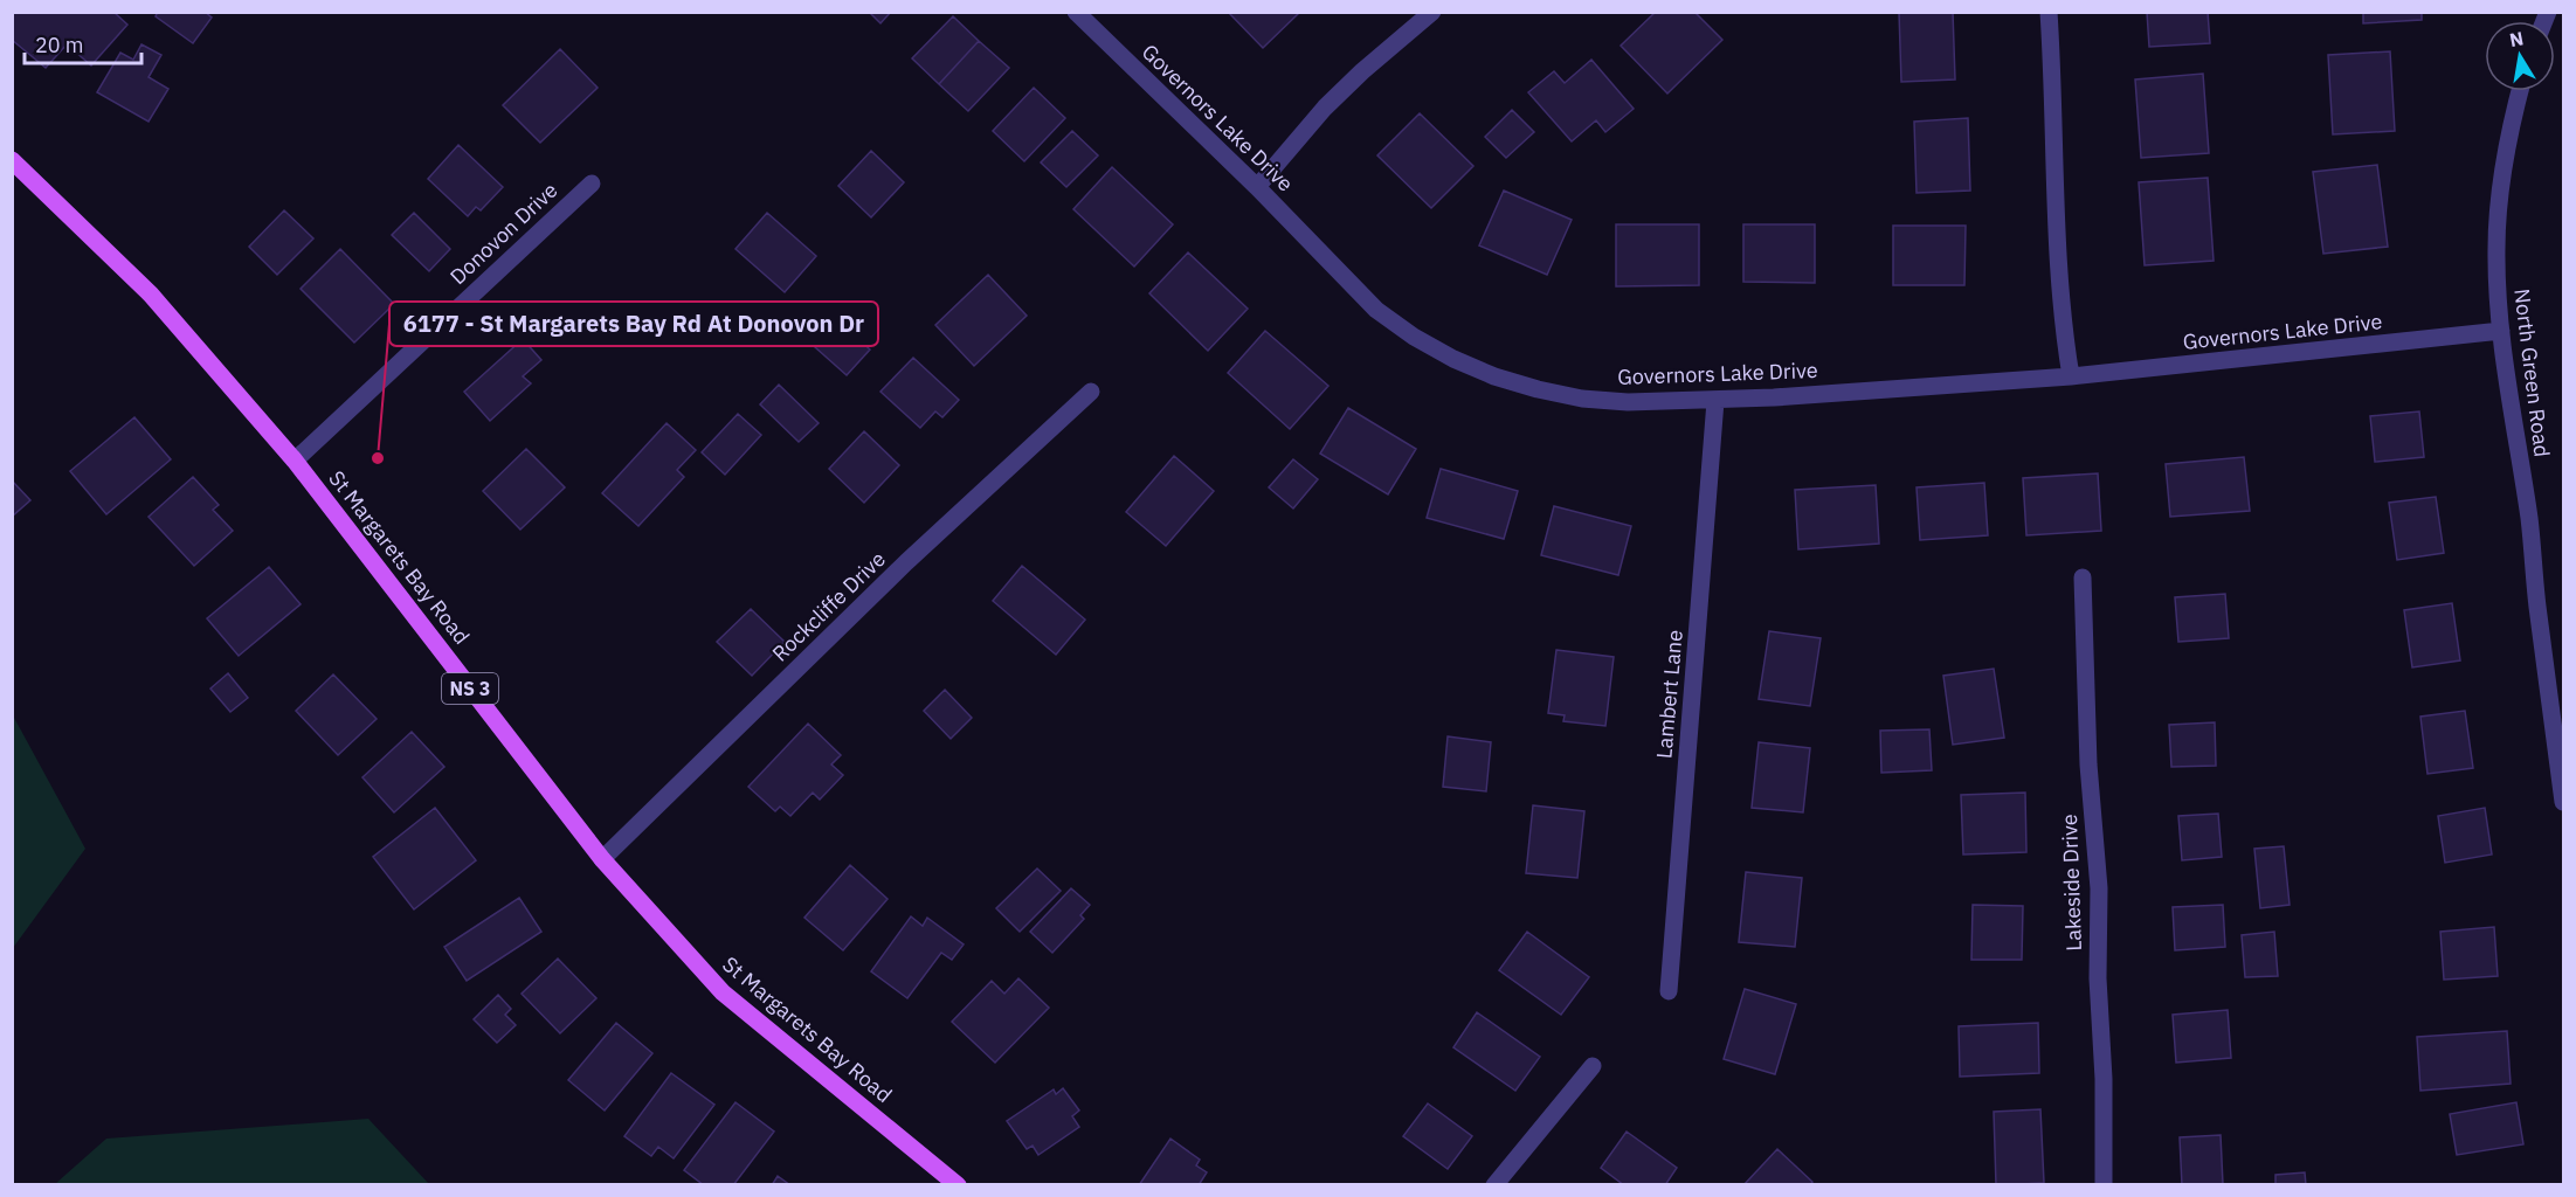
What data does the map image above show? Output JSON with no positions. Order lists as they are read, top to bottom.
{
  "streets": {
    "main road": ["St Margarets Bay Road", "NS 3"],
    "street": [
      "Governors Lake Drive",
      "Donovon Drive",
      "North Green Road",
      "Rockcliffe Drive",
      "Lambert Lane",
      "Lakeside Drive"
    ]
  },
  "crossings": [
    ["Governors Lake Drive", "North Green Road"],
    ["Governors Lake Drive", "Lambert Lane"],
    ["Donovon Drive", "St Margarets Bay Road"],
    ["St Margarets Bay Road", "Rockcliffe Drive"]
  ],
  "places": ["6177 - St Margarets Bay Rd At Donovon Dr"],
  "scale_bar": "20 m",
  "north": "top"
}
